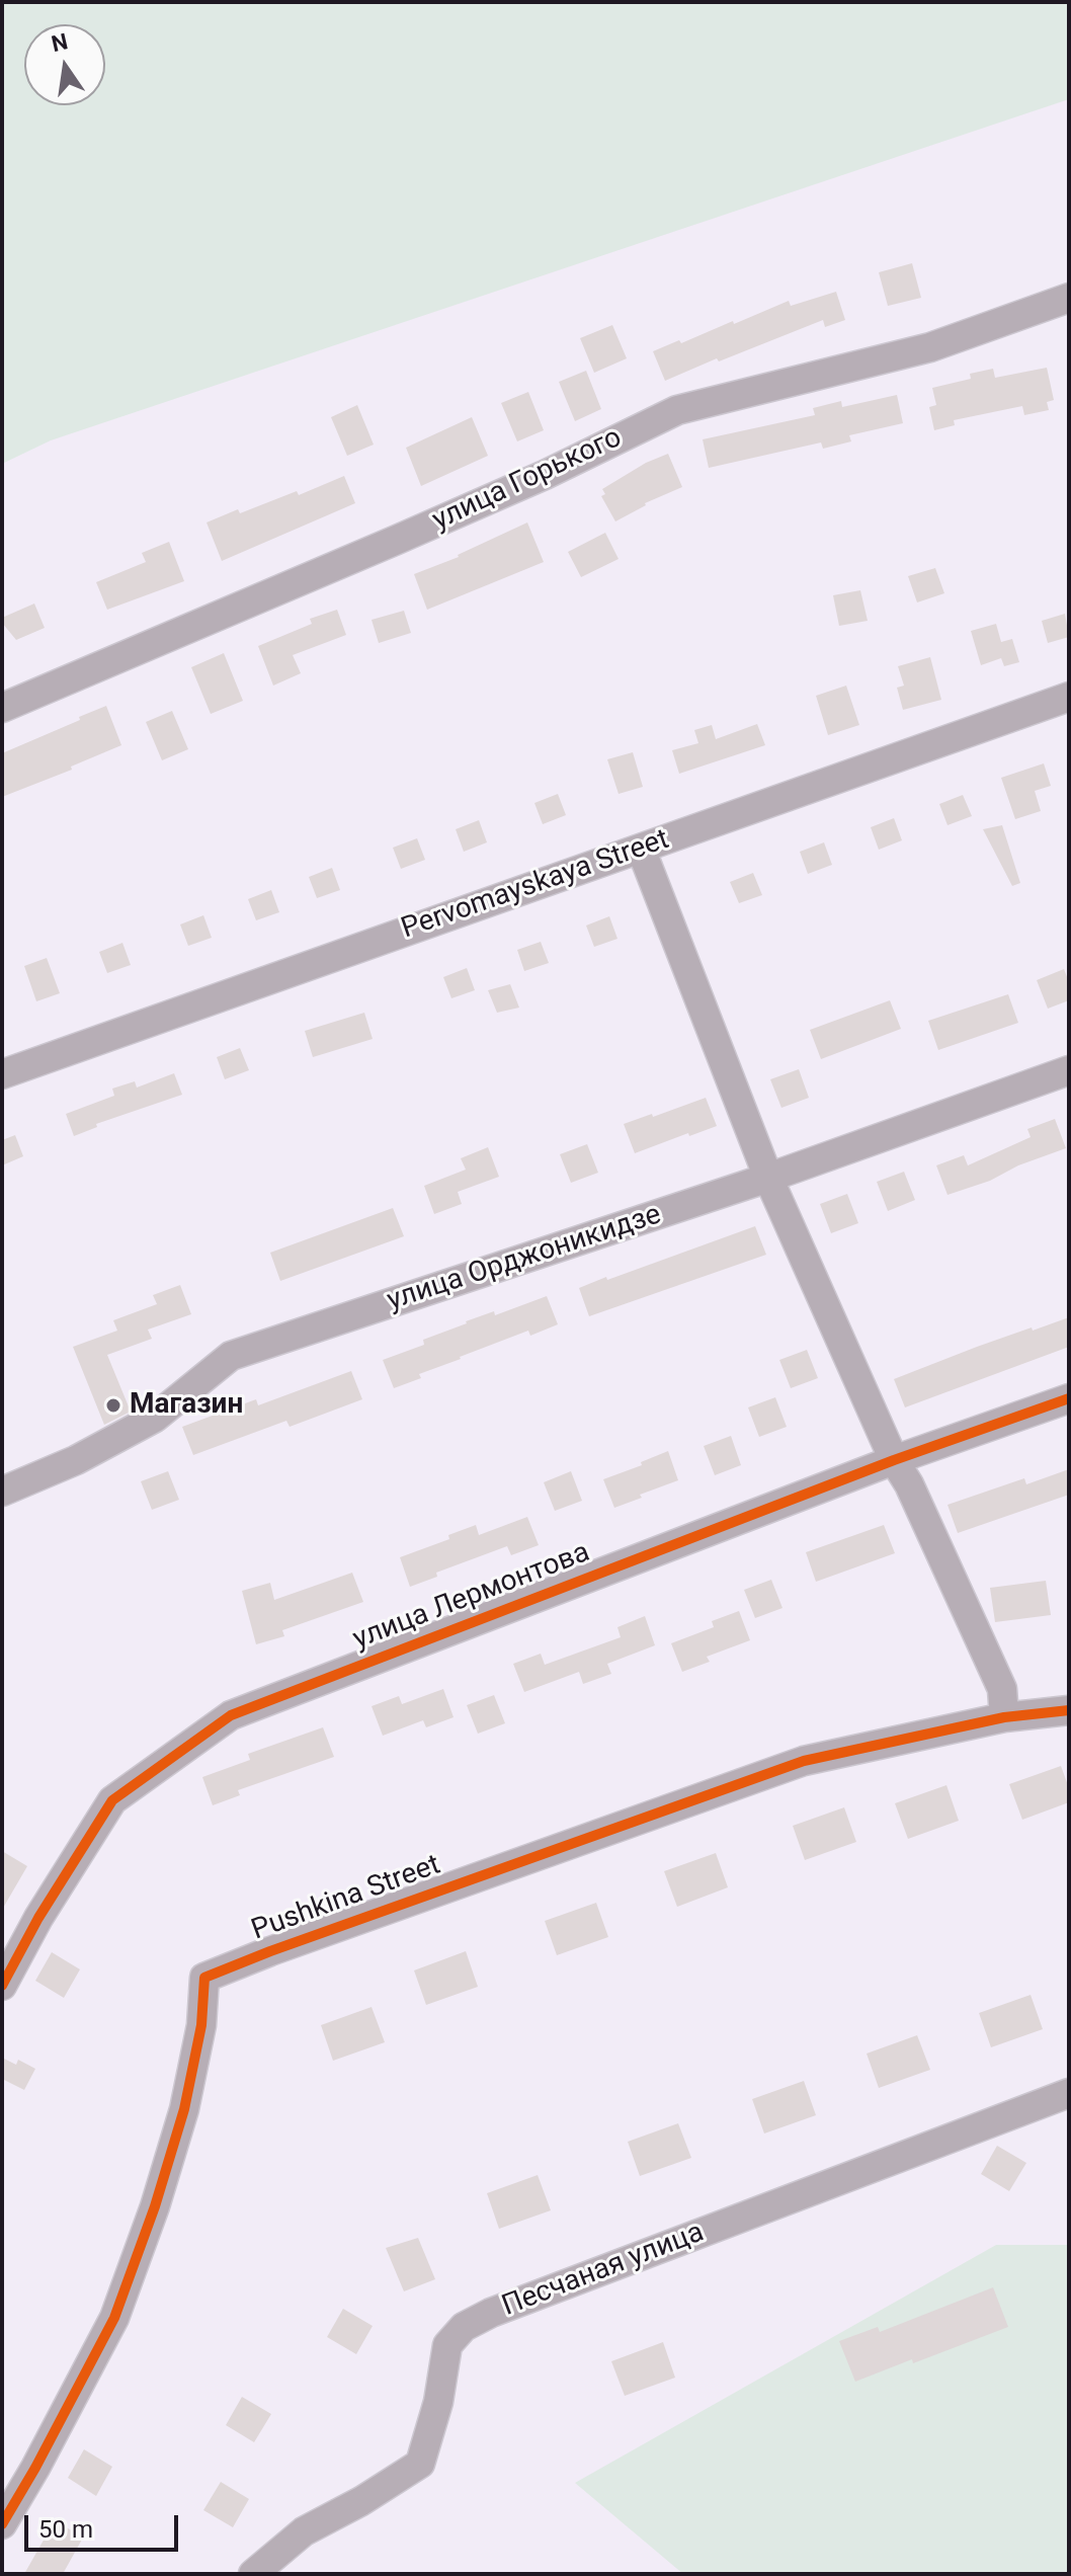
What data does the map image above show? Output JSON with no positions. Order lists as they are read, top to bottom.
{
  "streets": {
    "street": [
      "улица Горького",
      "Pervomayskaya Street",
      "улица Орджоникидзе",
      "улица Лермонтова",
      "Pushkina Street",
      "Песчаная улица"
    ]
  },
  "places": ["Магазин"],
  "scale_bar": "50 m",
  "north": "top"
}
